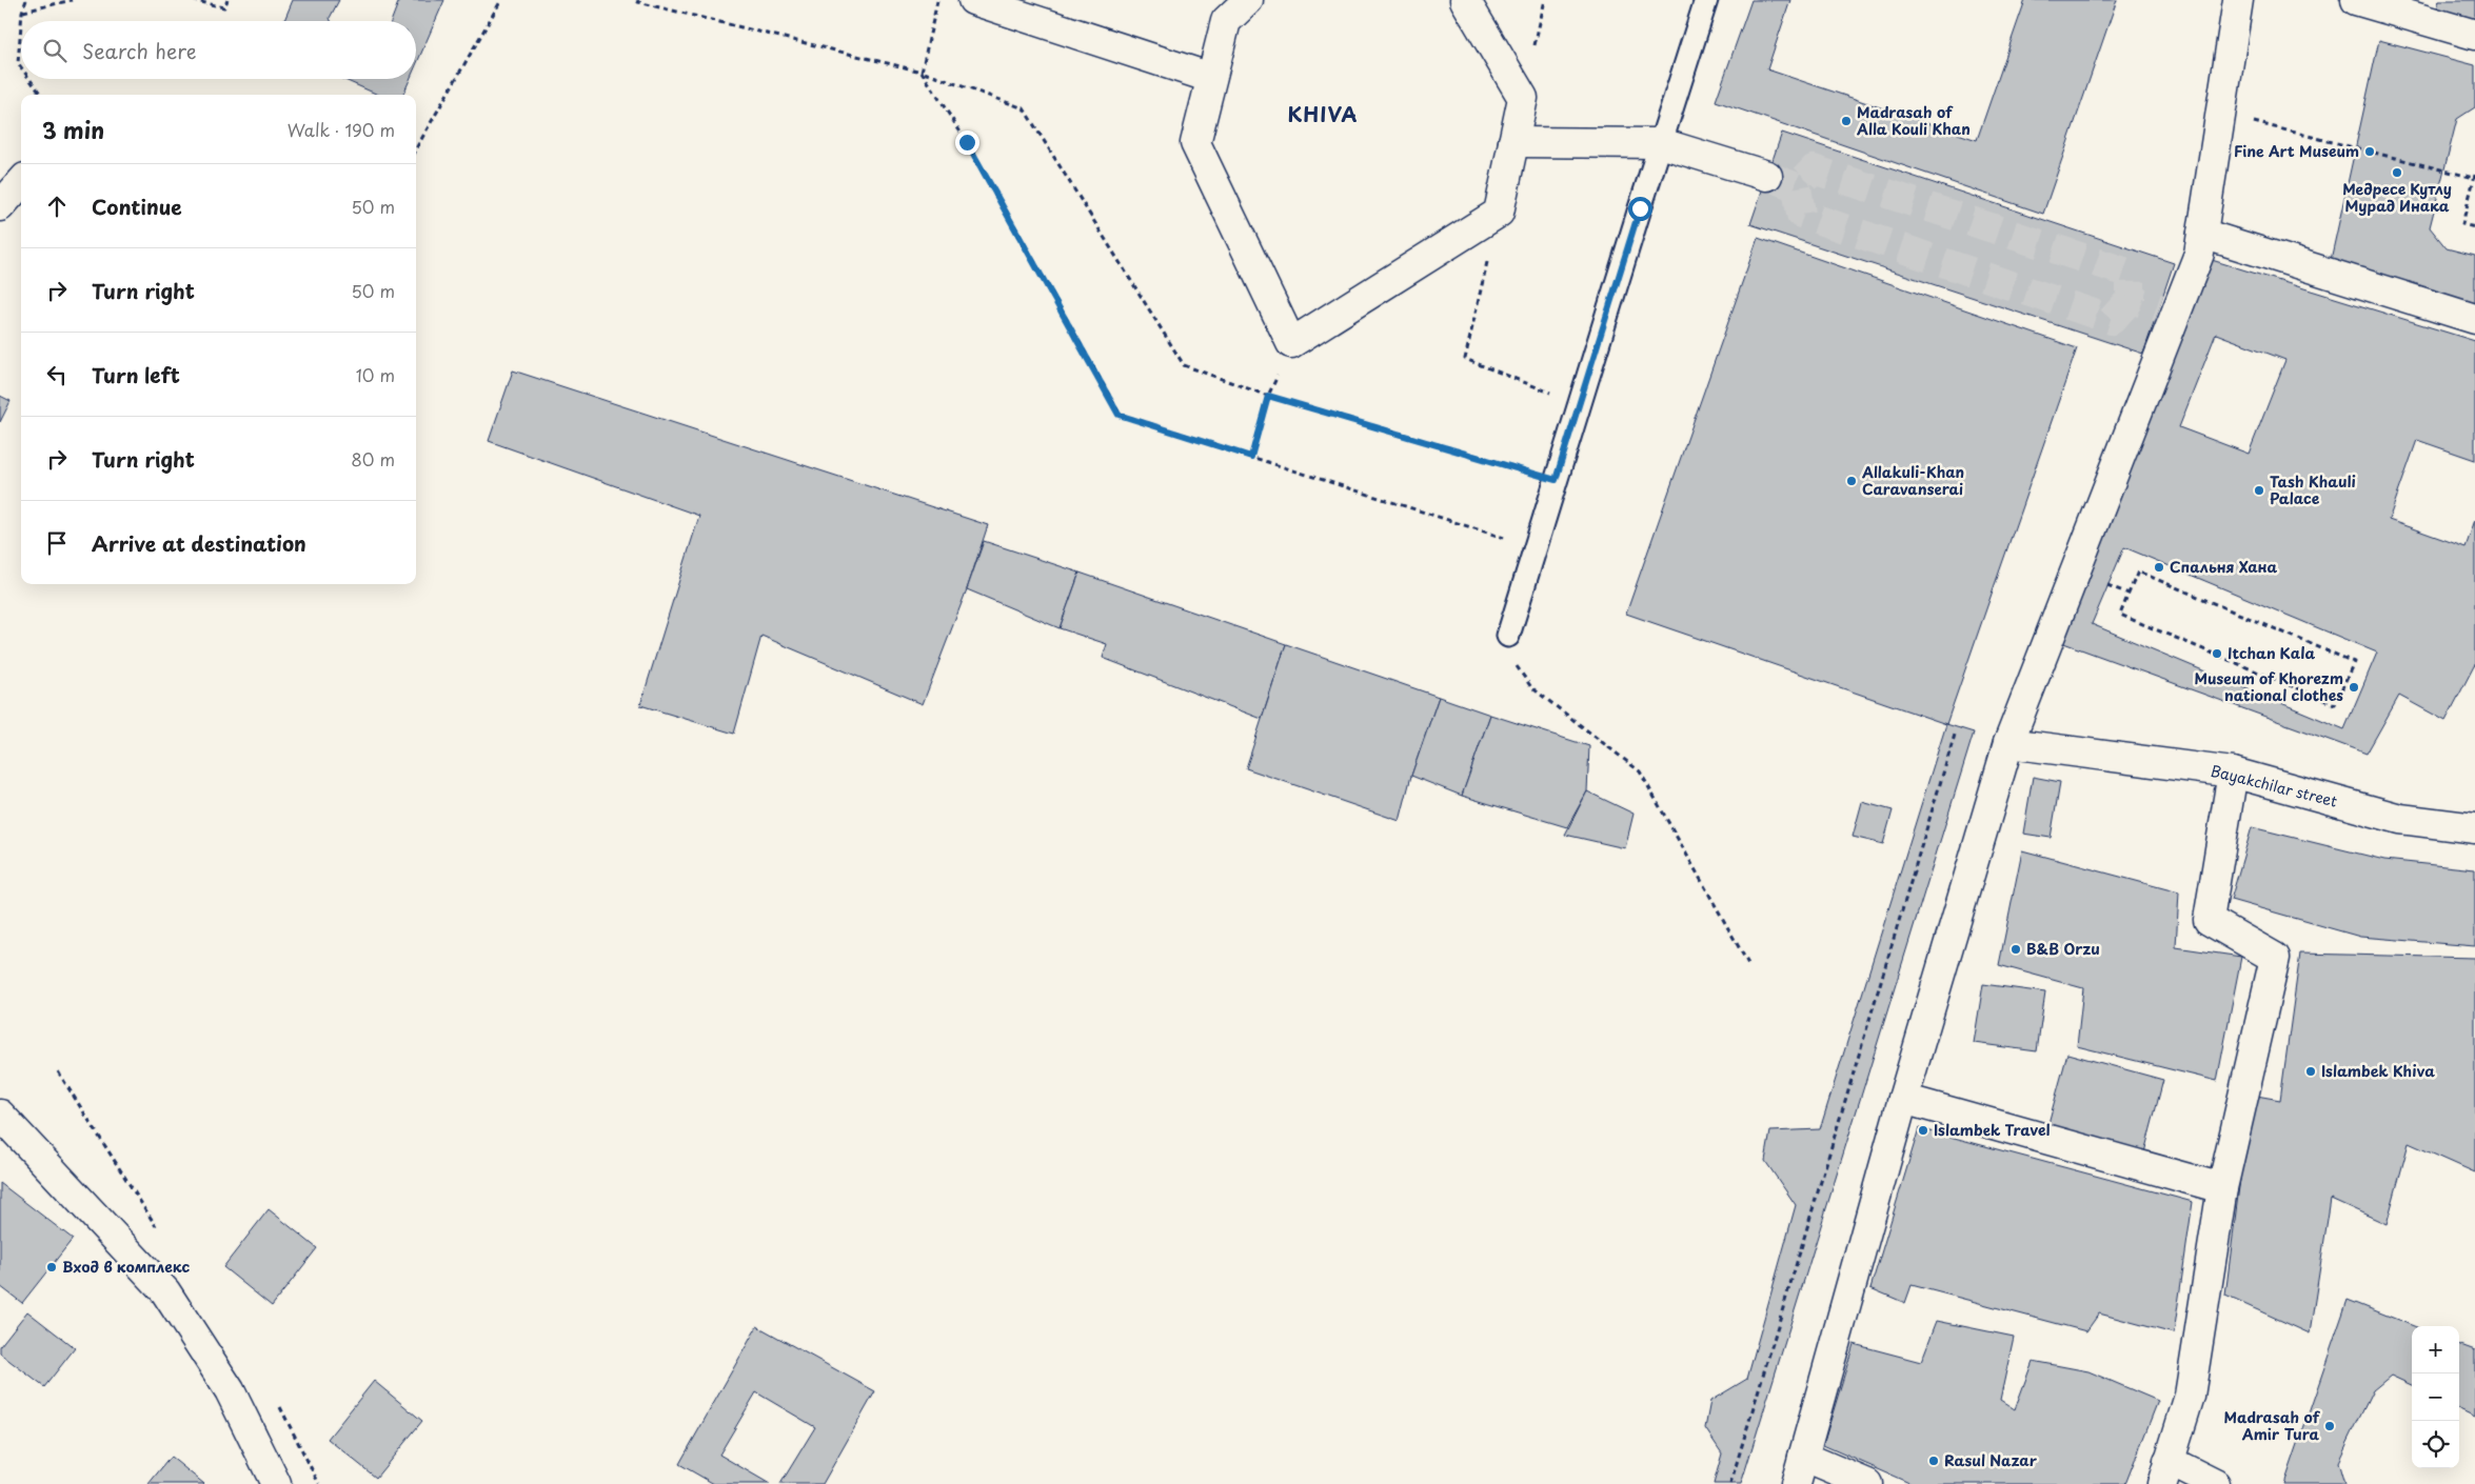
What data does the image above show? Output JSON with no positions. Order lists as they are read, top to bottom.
{
  "streets": {
    "street": ["Bayakchilar street"]
  },
  "districts": ["KHIVA"],
  "places": [
    "Madrasah of Alla Kouli Khan",
    "Fine Art Museum",
    "Медресе Кутлу Мурад Инака",
    "Allakuli-Khan Caravanserai",
    "Tash Khauli Palace",
    "Спальня Хана",
    "Itchan Kala",
    "Museum of Khorezm national clothes",
    "B&B Orzu",
    "Islambek Khiva",
    "Islambek Travel",
    "Вход в комплекс",
    "Madrasah of Amir Tura",
    "Rasul Nazar"
  ],
  "page": {
    "search": "Search here",
    "heading": ["3 min", "Walk · 190 m"],
    "list": [
      ["Continue", "50 m"],
      ["Turn right", "50 m"],
      ["Turn left", "10 m"],
      ["Turn right", "80 m"],
      "Arrive at destination"
    ],
    "map_buttons": ["+", "−"]
  }
}
